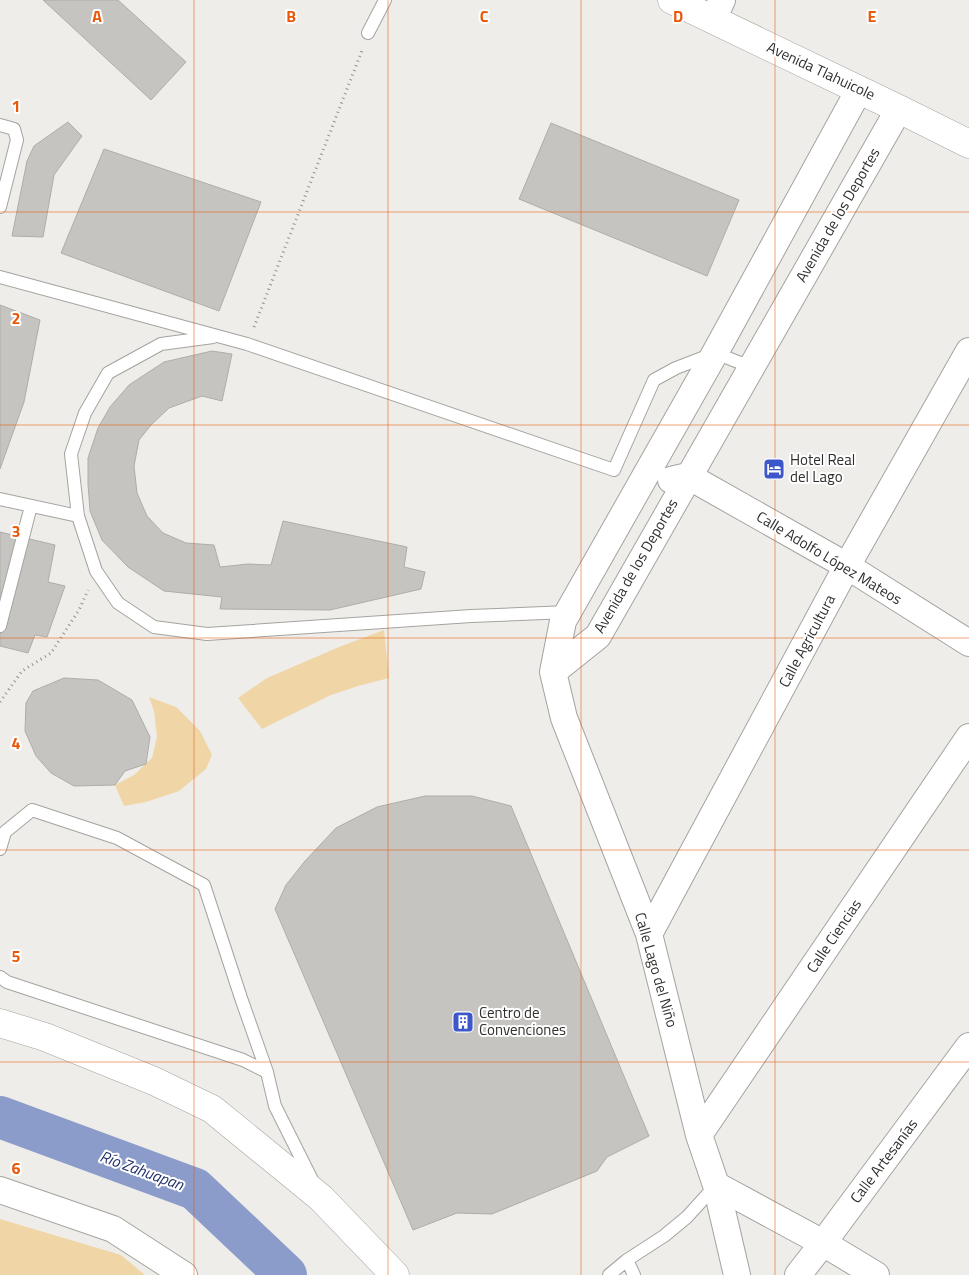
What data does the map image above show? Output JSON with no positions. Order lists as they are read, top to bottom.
{
  "streets": {
    "street": [
      "Avenida Tlahuicole",
      "Avenida de los Deportes",
      "Calle Adolfo López Mateos",
      "Calle Agricultura",
      "Calle Ciencias",
      "Calle Lago del Niño",
      "Calle Artesanías"
    ]
  },
  "crossings": [
    ["Avenida Tlahuicole", "Avenida de los Deportes"],
    ["Avenida de los Deportes", "Calle Adolfo López Mateos"],
    ["Avenida de los Deportes", "Calle Lago del Niño"],
    ["Calle Adolfo López Mateos", "Calle Agricultura"],
    ["Calle Agricultura", "Calle Lago del Niño"],
    ["Calle Ciencias", "Calle Lago del Niño"]
  ],
  "water": ["Río Zahuapan"],
  "places": {
    "hotel": ["Hotel Real del Lago"],
    "building": ["Centro de Convenciones"]
  },
  "grid": {
    "columns": [
      "A",
      "B",
      "C",
      "D",
      "E"
    ],
    "rows": [
      "1",
      "2",
      "3",
      "4",
      "5",
      "6"
    ]
  }
}
